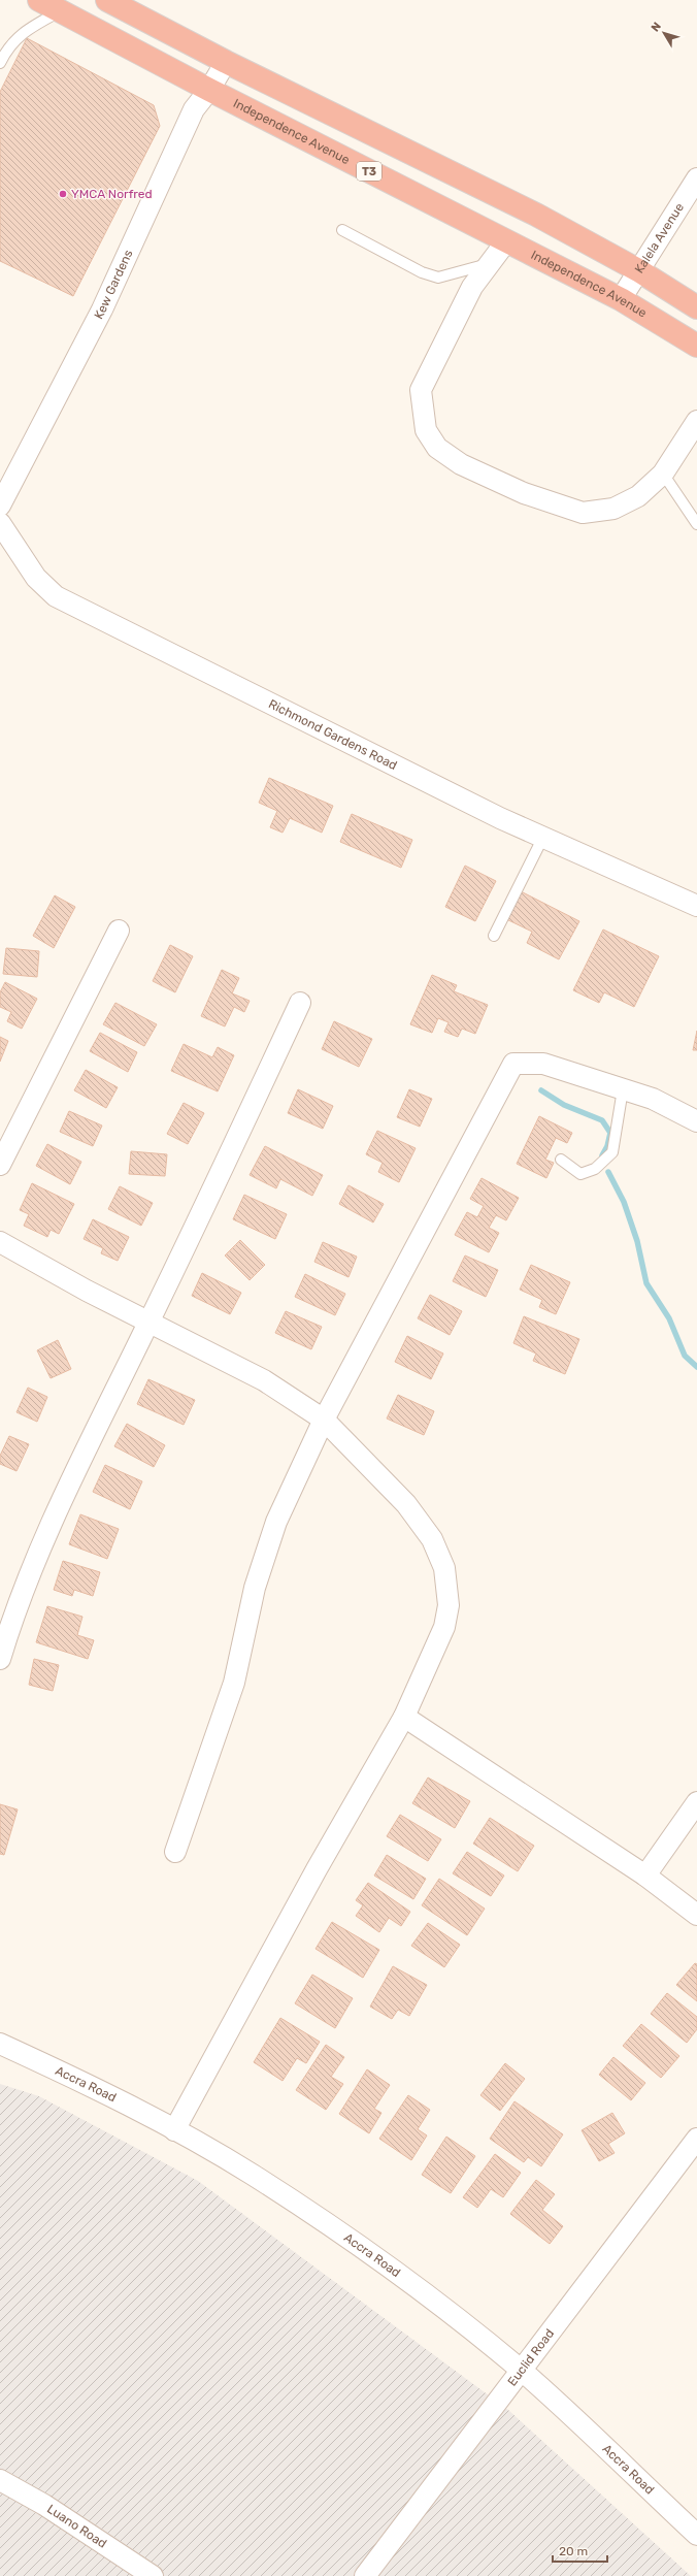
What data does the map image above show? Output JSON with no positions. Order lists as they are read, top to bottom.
{
  "streets": {
    "highway": ["Independence Avenue", "T3"],
    "street": [
      "Kalela Avenue",
      "Kew Gardens",
      "Richmond Gardens Road",
      "Accra Road",
      "Euclid Road",
      "Luano Road"
    ]
  },
  "crossings": [
    ["Independence Avenue", "Kalela Avenue"],
    ["Independence Avenue", "Kew Gardens"],
    ["Accra Road", "Euclid Road"]
  ],
  "places": ["YMCA Norfred"],
  "scale_bar": "20 m",
  "north": "top left"
}
